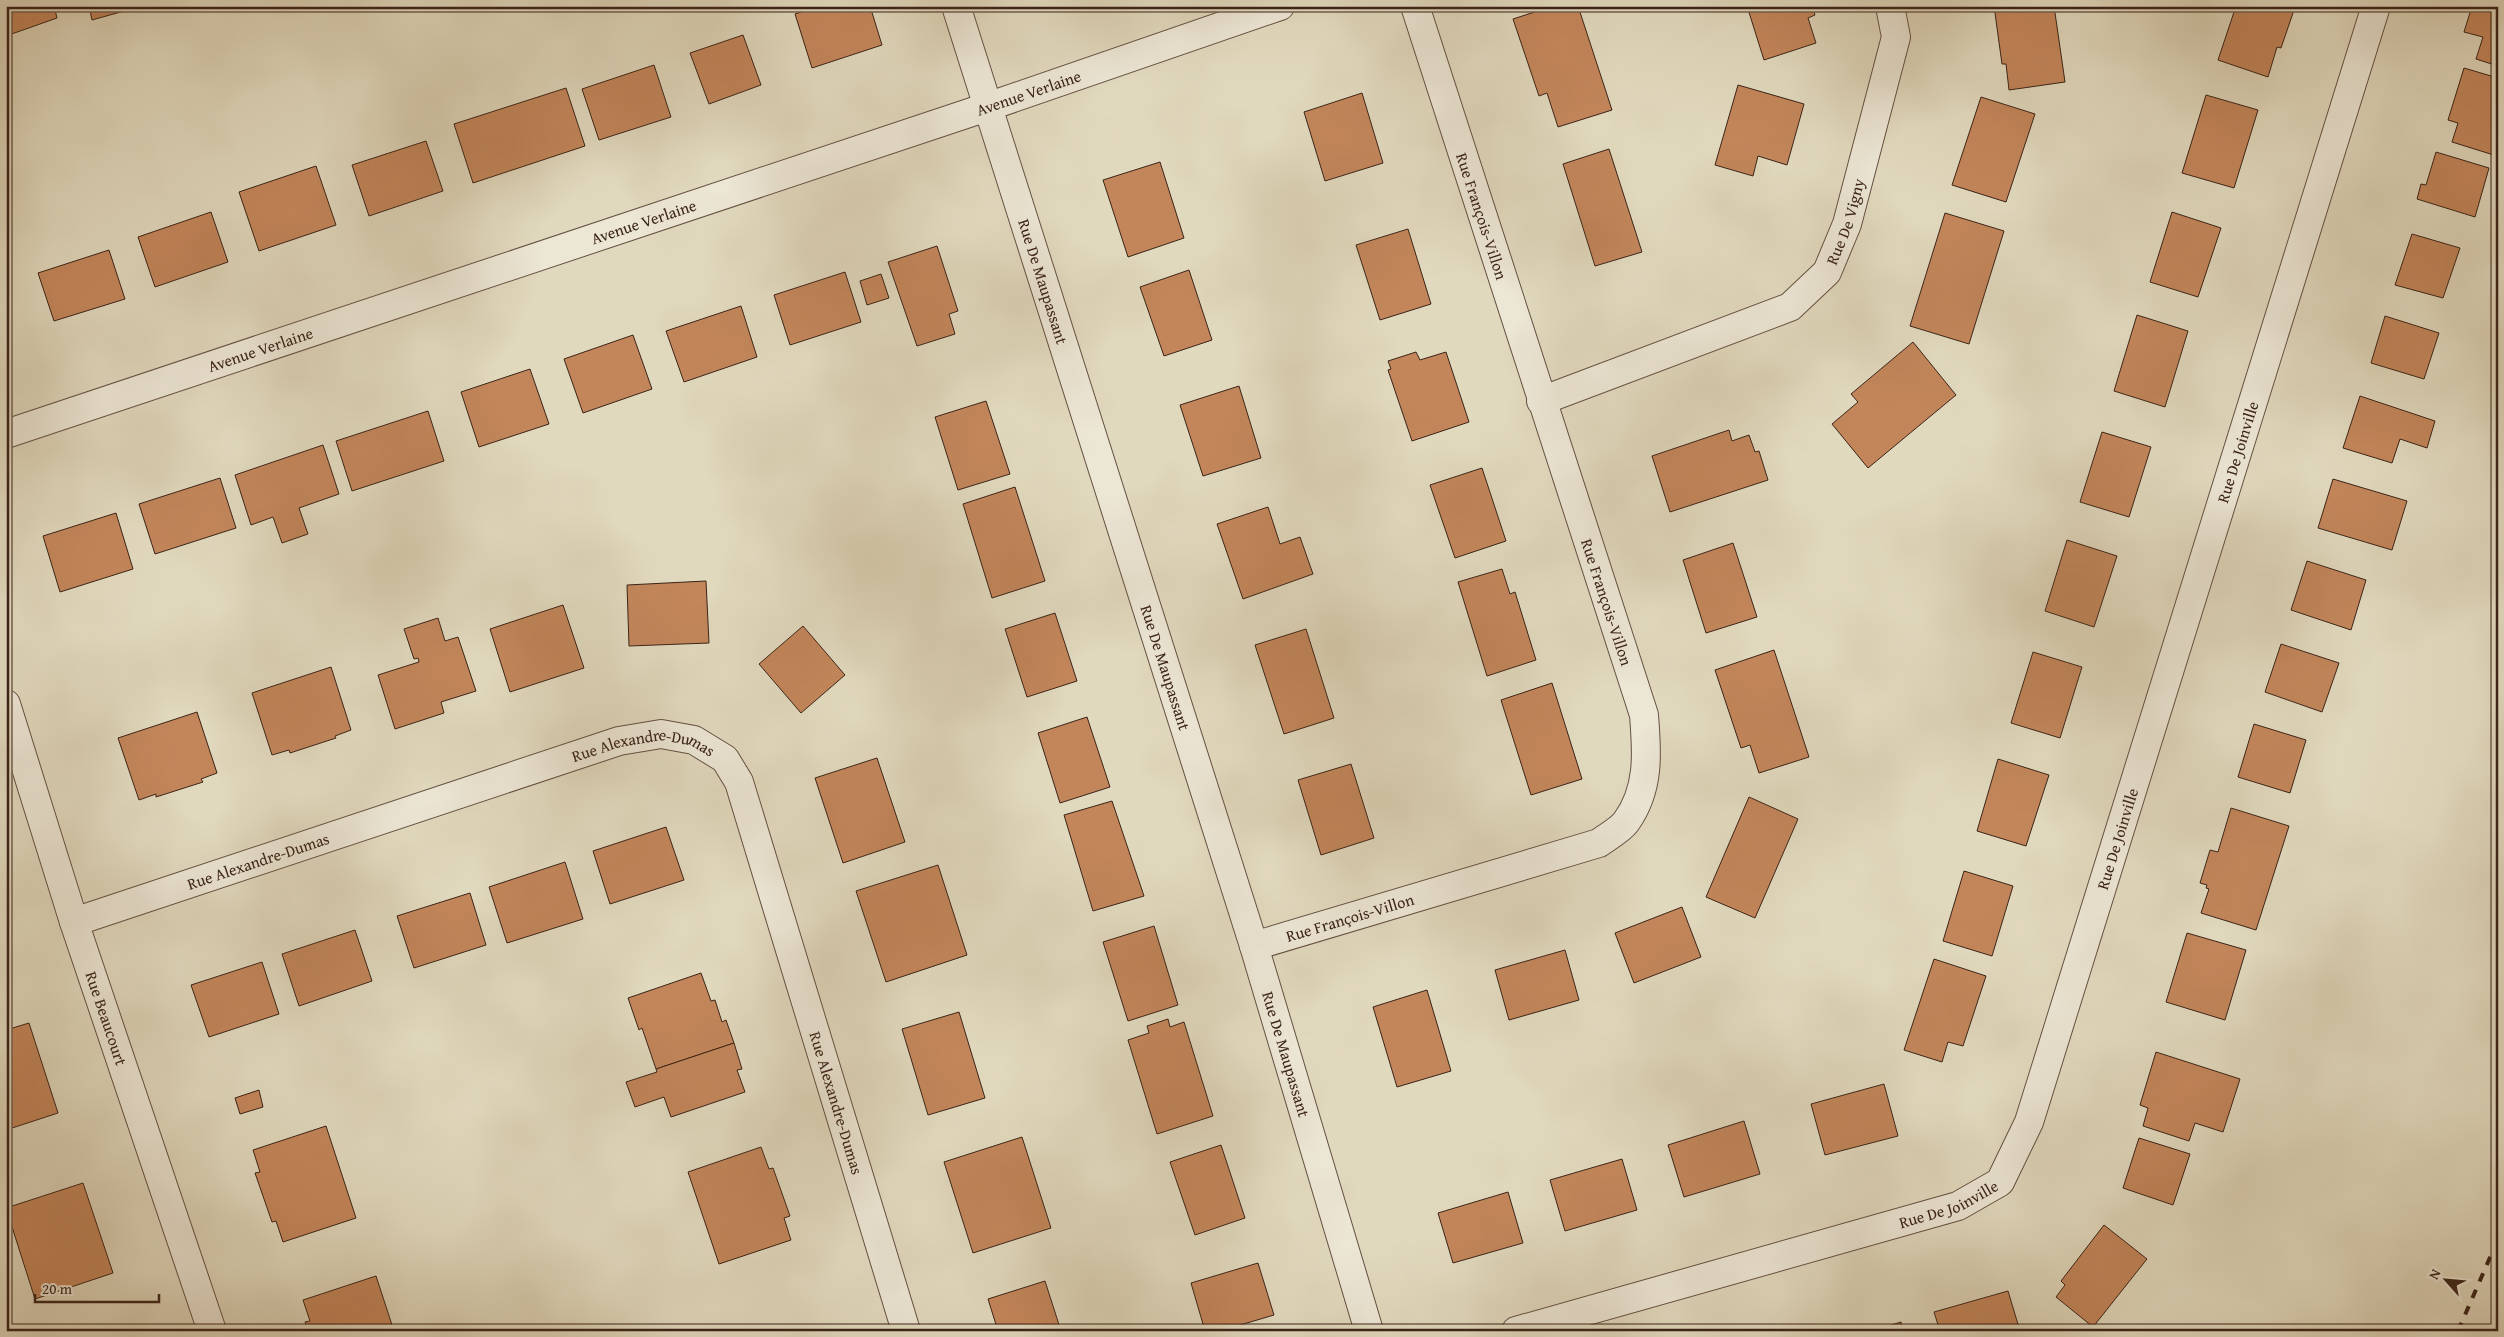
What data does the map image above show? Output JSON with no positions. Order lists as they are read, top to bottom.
{
  "streets": {
    "street": [
      "Avenue Verlaine",
      "Rue François-Villon",
      "Rue De Vigny",
      "Rue De Maupassant",
      "Rue De Joinville",
      "Rue Alexandre-Dumas",
      "Rue Beaucourt"
    ]
  },
  "crossings": [
    ["Avenue Verlaine", "Rue De Maupassant"],
    ["Rue François-Villon", "Rue De Vigny"],
    ["Rue François-Villon", "Rue De Maupassant"],
    ["Rue Alexandre-Dumas", "Rue Beaucourt"]
  ],
  "scale_bar": "20 m",
  "north": "top left"
}
